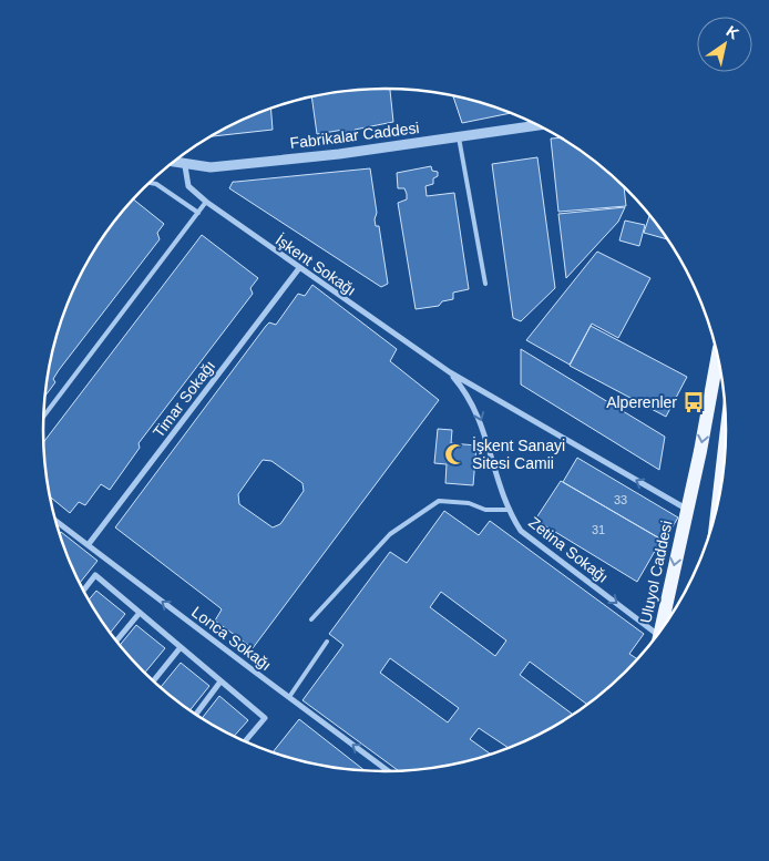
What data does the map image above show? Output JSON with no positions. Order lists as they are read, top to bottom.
{
  "streets": {
    "main road": ["Uluyol Caddesi"],
    "street": [
      "Fabrikalar Caddesi",
      "İşkent Sokağı",
      "Timar Sokağı",
      "Zetina Sokağı",
      "Lonca Sokağı"
    ]
  },
  "crossings": [
    ["Fabrikalar Caddesi", "İşkent Sokağı"],
    ["İşkent Sokağı", "Timar Sokağı"],
    ["İşkent Sokağı", "Zetina Sokağı"],
    ["Timar Sokağı", "Lonca Sokağı"]
  ],
  "one_way": ["Zetina Sokağı", "Uluyol Caddesi", "Lonca Sokağı"],
  "places": {
    "bus stop": ["Alperenler"],
    "mosque": ["İşkent Sanayi Sitesi Camii"]
  },
  "house_numbers": ["33", "31"],
  "north": "top right"
}
